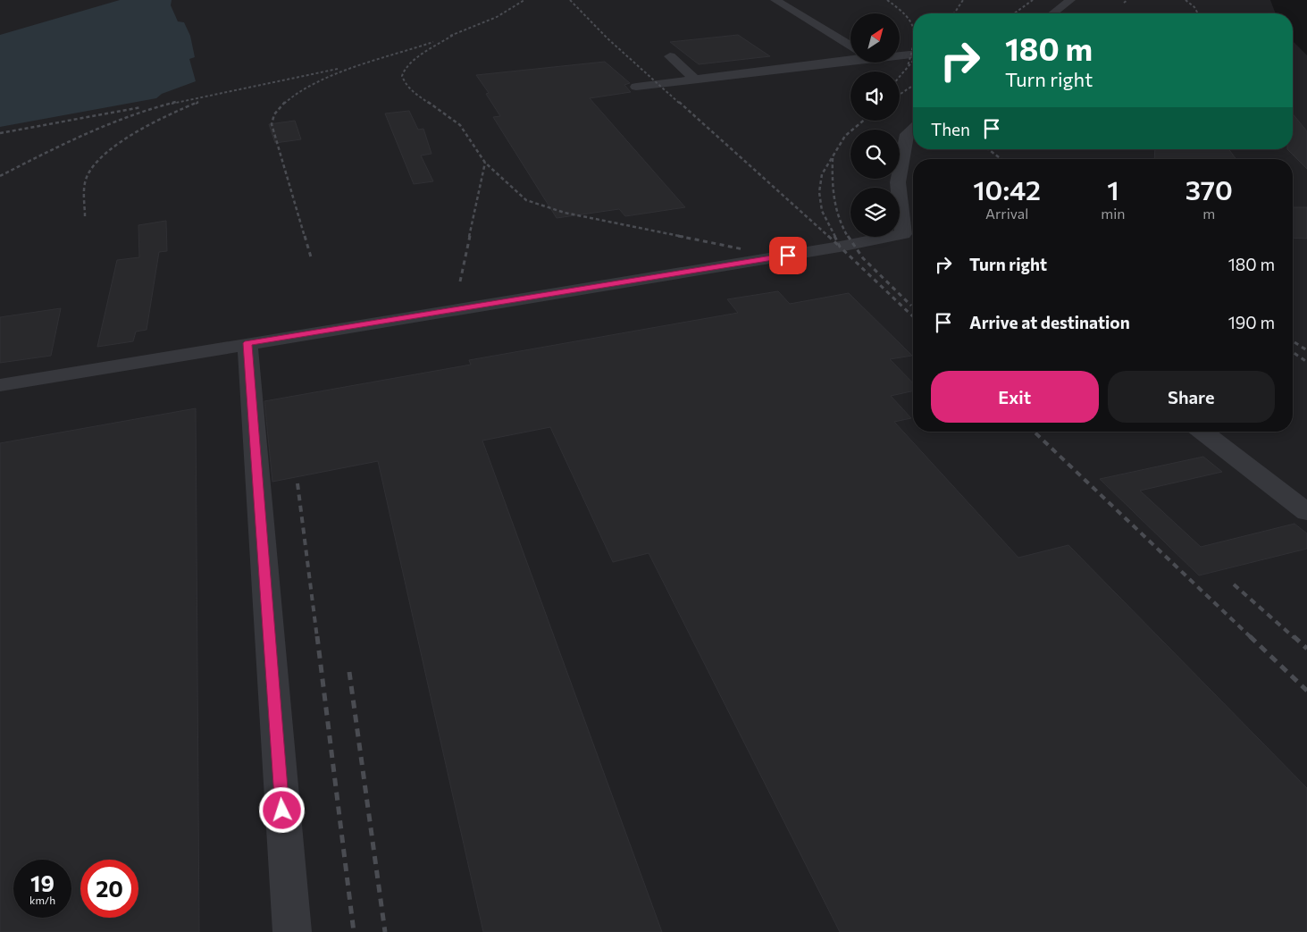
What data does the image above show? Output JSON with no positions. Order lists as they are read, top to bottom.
{
  "north": "top right",
  "page": {
    "turn": ["180 m", "Turn right"],
    "then": "Then",
    "eta": [
      "10:42",
      "Arrival",
      "1",
      "min",
      "370",
      "m"
    ],
    "list": [
      {
        "name": "Turn right",
        "value": "180 m"
      },
      {
        "name": "Arrive at destination",
        "value": "190 m"
      }
    ],
    "buttons": ["Exit", "Share"],
    "speed": "19 km/h",
    "limit": "20"
  }
}
